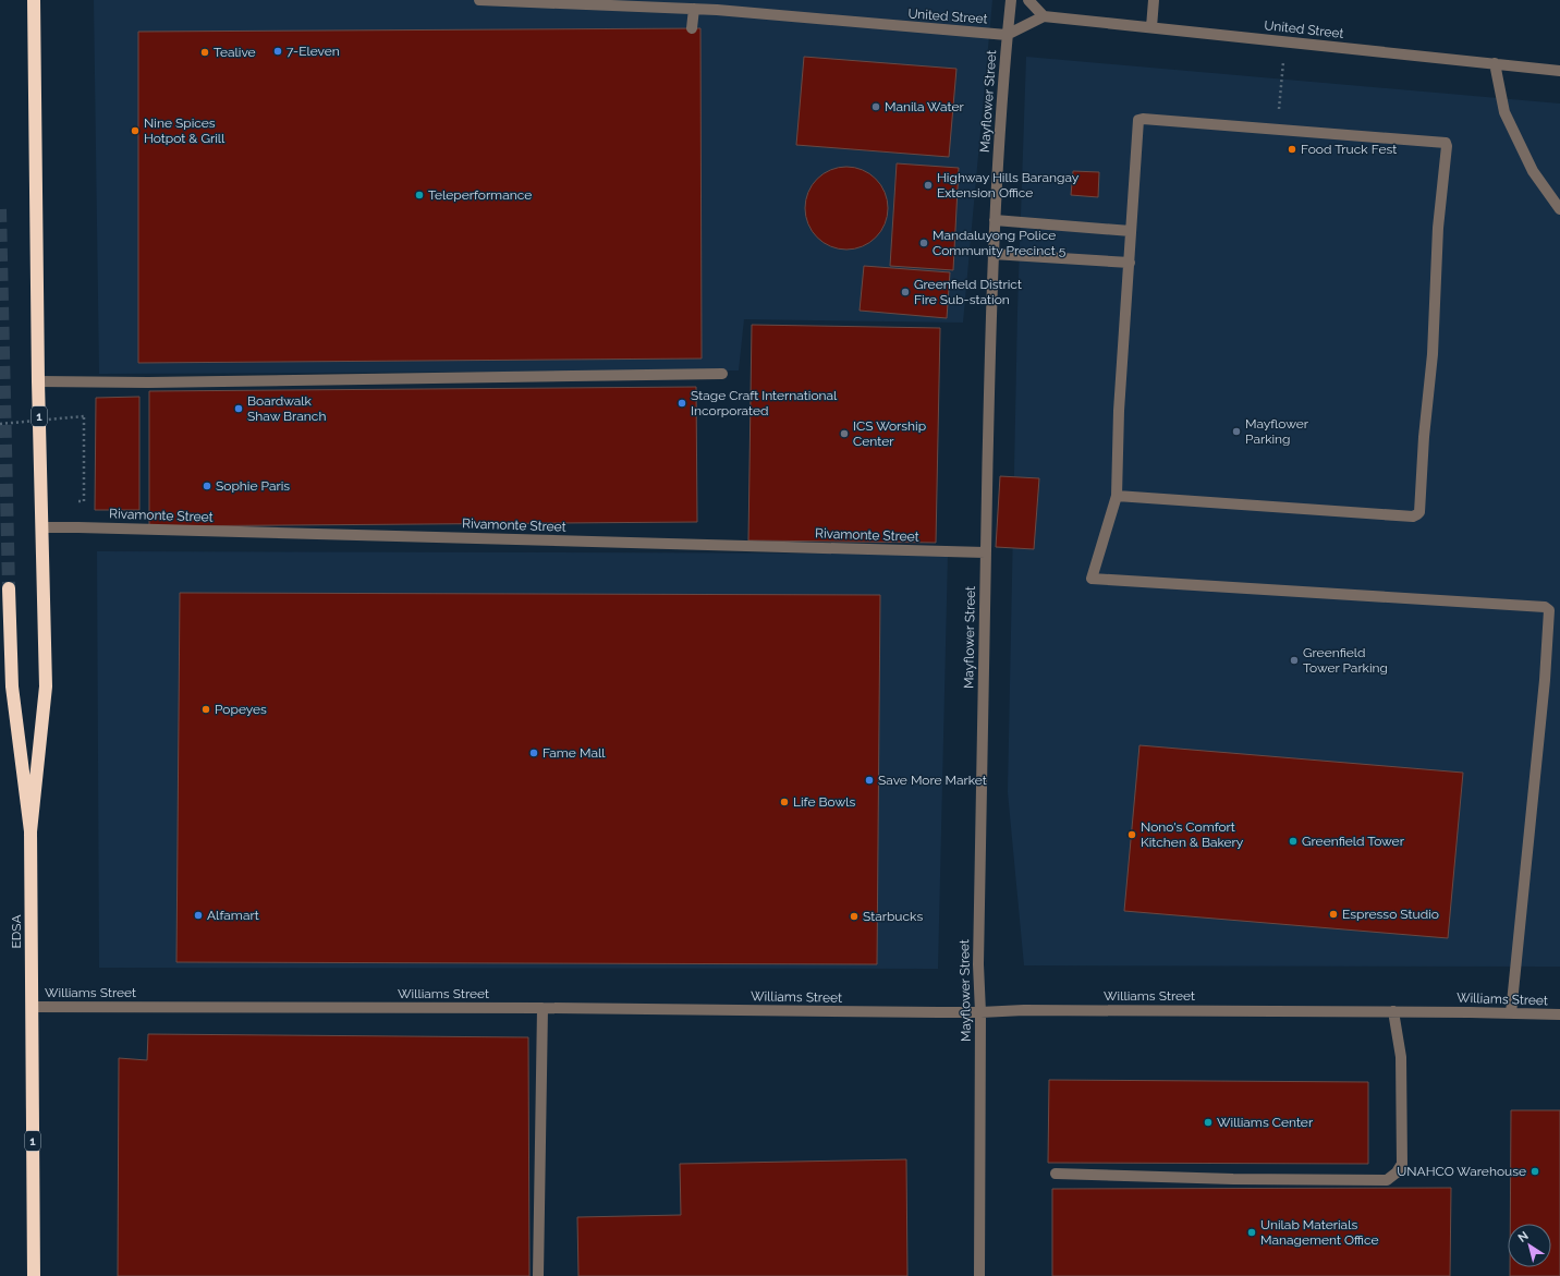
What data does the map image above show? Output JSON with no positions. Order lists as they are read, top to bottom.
{
  "streets": {
    "highway": ["1", "EDSA"],
    "street": [
      "United Street",
      "Mayflower Street",
      "Rivamonte Street",
      "Williams Street"
    ]
  },
  "crossings": [
    ["United Street", "Mayflower Street"],
    ["Mayflower Street", "Rivamonte Street"],
    ["Mayflower Street", "Williams Street"],
    ["1", "Rivamonte Street"],
    ["1", "EDSA"],
    ["EDSA", "Williams Street"]
  ],
  "places": [
    "7-Eleven",
    "Tealive",
    "Manila Water",
    "Nine Spices Hotpot & Grill",
    "Food Truck Fest",
    "Highway Hills Barangay Extension Office",
    "Teleperformance",
    "Mandaluyong Police Community Precinct 5",
    "Greenfield District Fire Sub-station",
    "Stage Craft International Incorporated",
    "Boardwalk Shaw Branch",
    "Mayflower Parking",
    "ICS Worship Center",
    "Sophie Paris",
    "Greenfield Tower Parking",
    "Popeyes",
    "Fame Mall",
    "Save More Market",
    "Life Bowls",
    "Nono's Comfort Kitchen & Bakery",
    "Greenfield Tower",
    "Espresso Studio",
    "Alfamart",
    "Starbucks",
    "Williams Center",
    "UNAHCO Warehouse",
    "Unilab Materials Management Office"
  ],
  "north": "top left"
}
